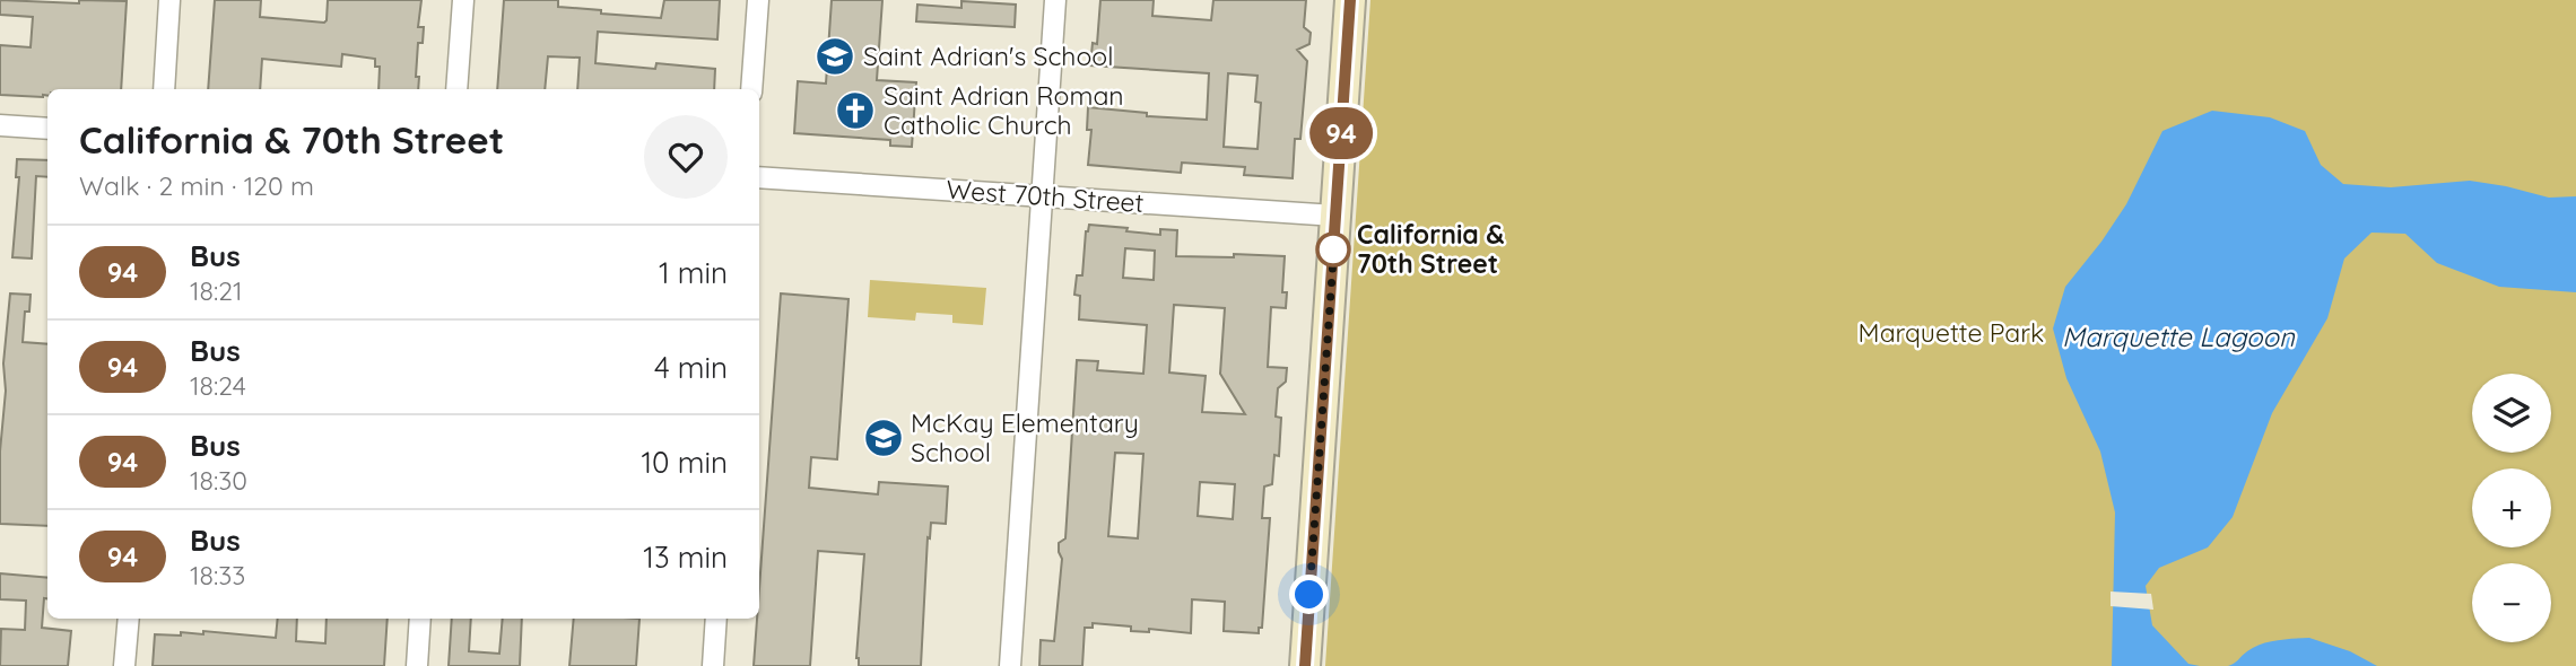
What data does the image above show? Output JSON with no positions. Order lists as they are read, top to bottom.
{
  "streets": {
    "street": ["West 70th Street"]
  },
  "water": ["Marquette Lagoon"],
  "parks": ["Marquette Park"],
  "places": {
    "school or university": ["Saint Adrian's School", "McKay Elementary School"],
    "church": ["Saint Adrian Roman Catholic Church"],
    "other": ["California & 70th Street"]
  },
  "lines": ["bus line 94"],
  "page": {
    "on_map": "94",
    "heading": ["California & 70th Street", "Walk · 2 min · 120 m"],
    "list": [
      {
        "mark": "94",
        "name": "Bus",
        "note": "18:21",
        "value": "1 min"
      },
      {
        "mark": "94",
        "name": "Bus",
        "note": "18:24",
        "value": "4 min"
      },
      {
        "mark": "94",
        "name": "Bus",
        "note": "18:30",
        "value": "10 min"
      },
      {
        "mark": "94",
        "name": "Bus",
        "note": "18:33",
        "value": "13 min"
      }
    ],
    "map_buttons": ["+", "−"]
  }
}
